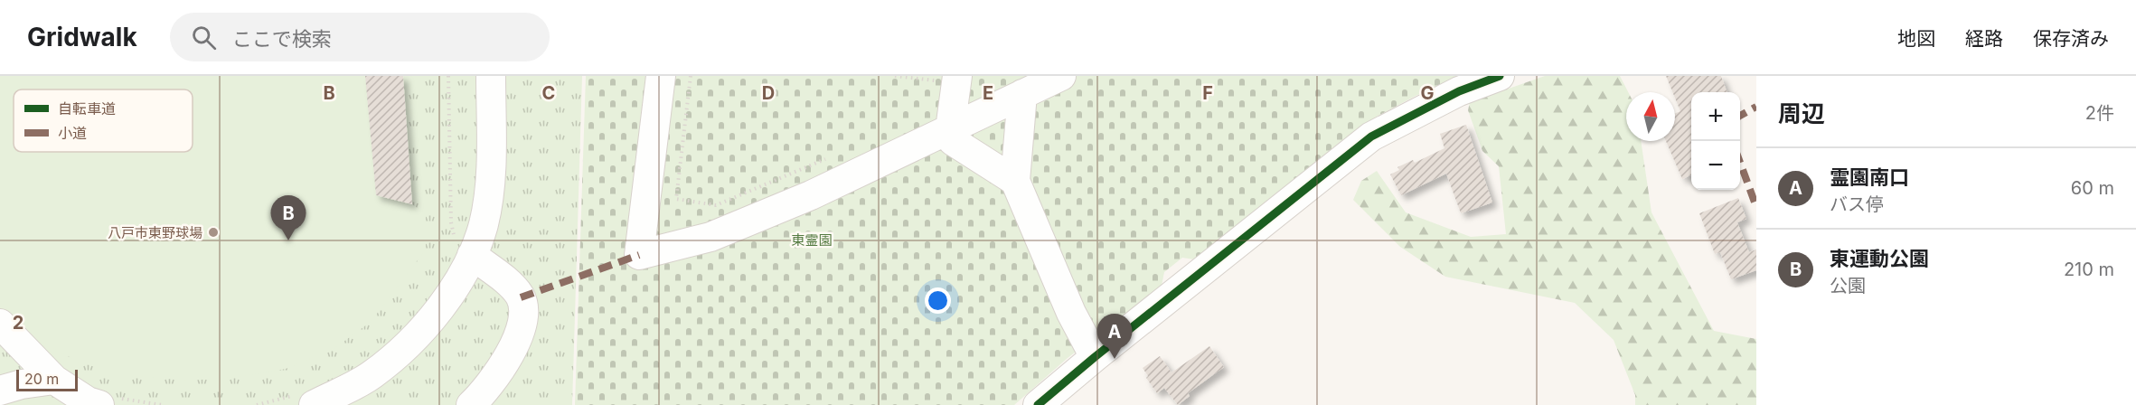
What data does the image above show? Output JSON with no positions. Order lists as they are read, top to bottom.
{
  "parks": ["東霊園"],
  "places": ["八戸市東野球場"],
  "legend": ["自転車道", "小道"],
  "scale_bar": "20 m",
  "north": "top",
  "page": {
    "header": "Gridwalk",
    "search": "ここで検索",
    "nav": ["地図", "経路", "保存済み"],
    "heading": ["周辺", "2件"],
    "map_buttons": ["+", "−"],
    "list": [
      {
        "mark": "A",
        "name": "霊園南口",
        "note": "バス停",
        "value": "60 m"
      },
      {
        "mark": "B",
        "name": "東運動公園",
        "note": "公園",
        "value": "210 m"
      }
    ],
    "pins": ["B", "A"],
    "scale": "20 m"
  },
  "grid": {
    "columns": [
      "B",
      "C",
      "D",
      "E",
      "F",
      "G"
    ],
    "rows": ["2"]
  }
}
